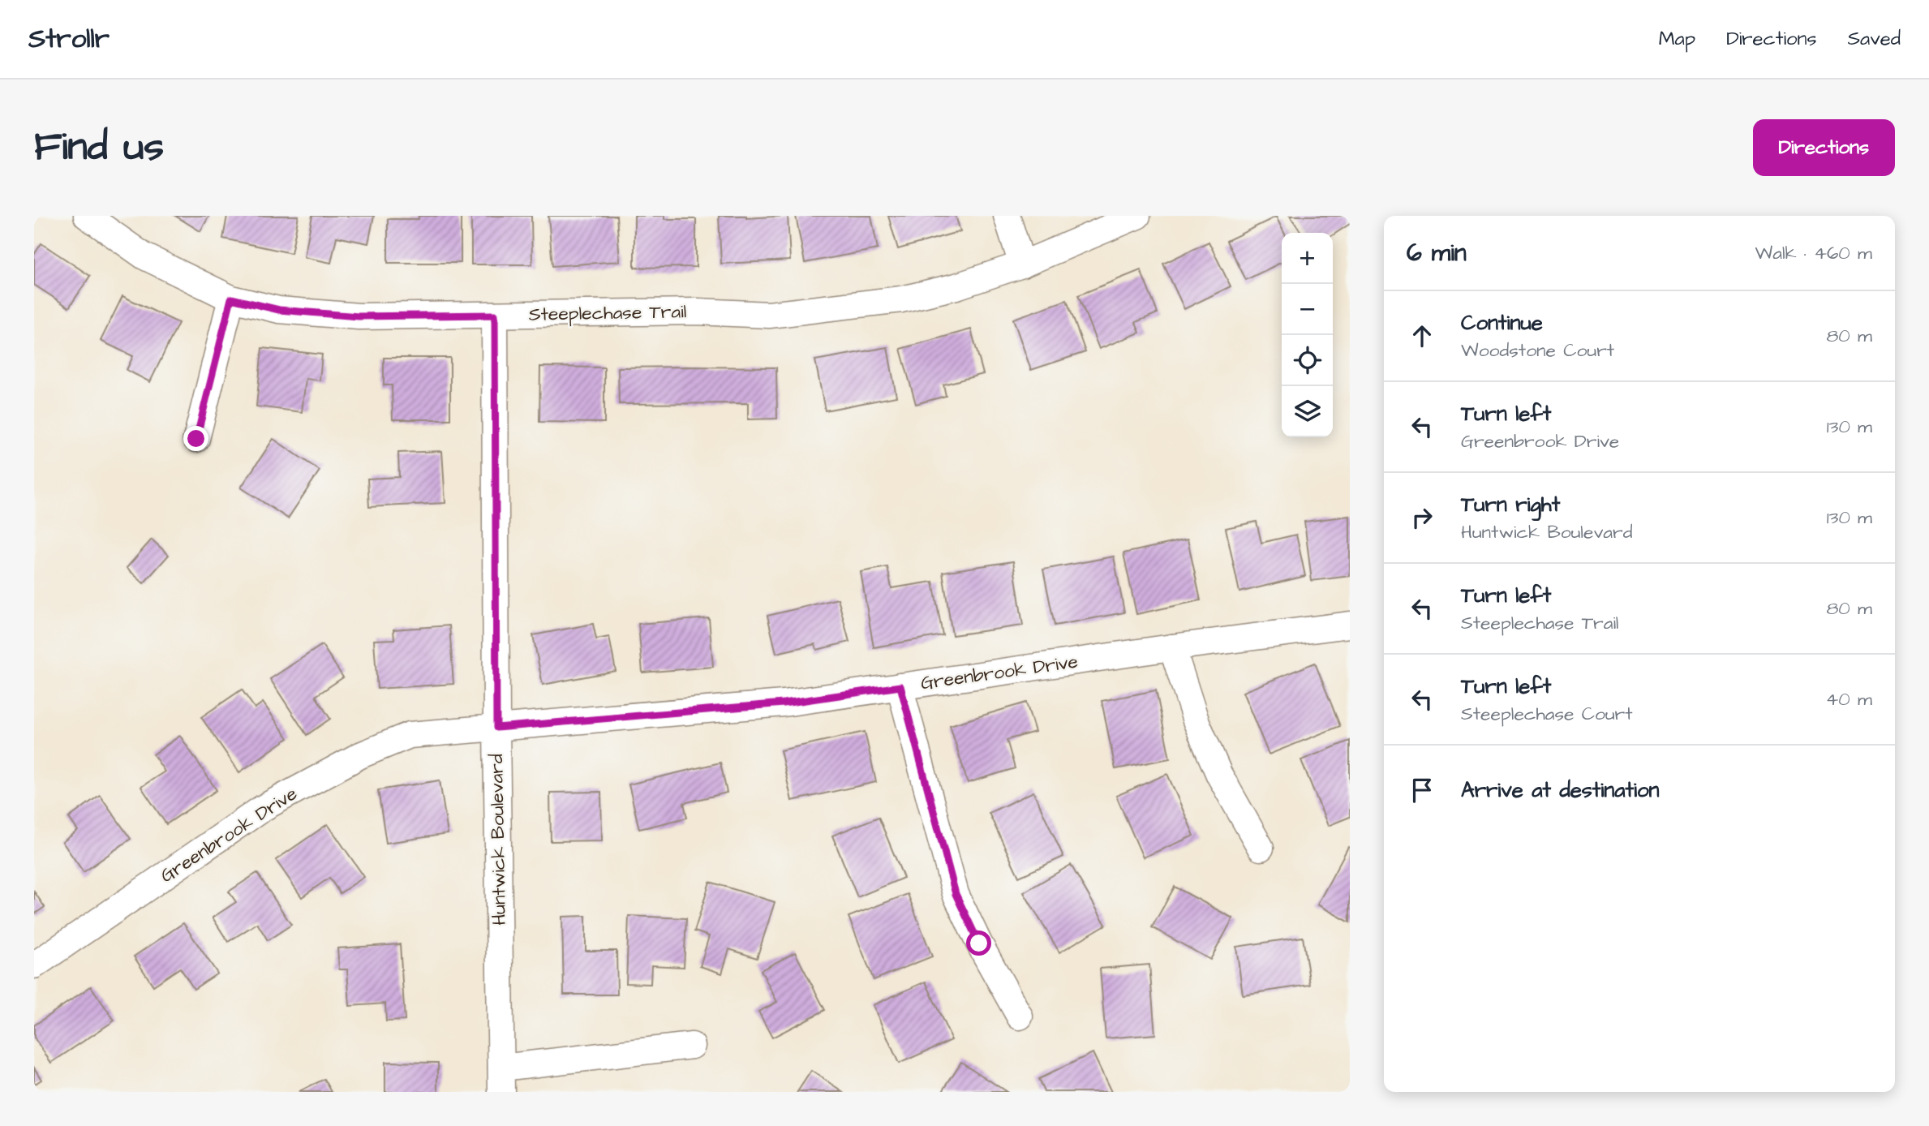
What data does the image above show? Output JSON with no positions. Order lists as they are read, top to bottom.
{
  "streets": {
    "street": ["Steeplechase Trail", "Greenbrook Drive", "Huntwick Boulevard"]
  },
  "crossings": [
    ["Steeplechase Trail", "Huntwick Boulevard"],
    ["Greenbrook Drive", "Huntwick Boulevard"]
  ],
  "page": {
    "header": "Strollr",
    "nav": ["Map", "Directions", "Saved"],
    "buttons": "Directions",
    "title": "Find us",
    "heading": ["6 min", "Walk · 460 m"],
    "map_buttons": ["+", "−"],
    "list": [
      ["Continue", "Woodstone Court", "80 m"],
      ["Turn left", "Greenbrook Drive", "130 m"],
      ["Turn right", "Huntwick Boulevard", "130 m"],
      ["Turn left", "Steeplechase Trail", "80 m"],
      ["Turn left", "Steeplechase Court", "40 m"],
      "Arrive at destination"
    ]
  }
}
